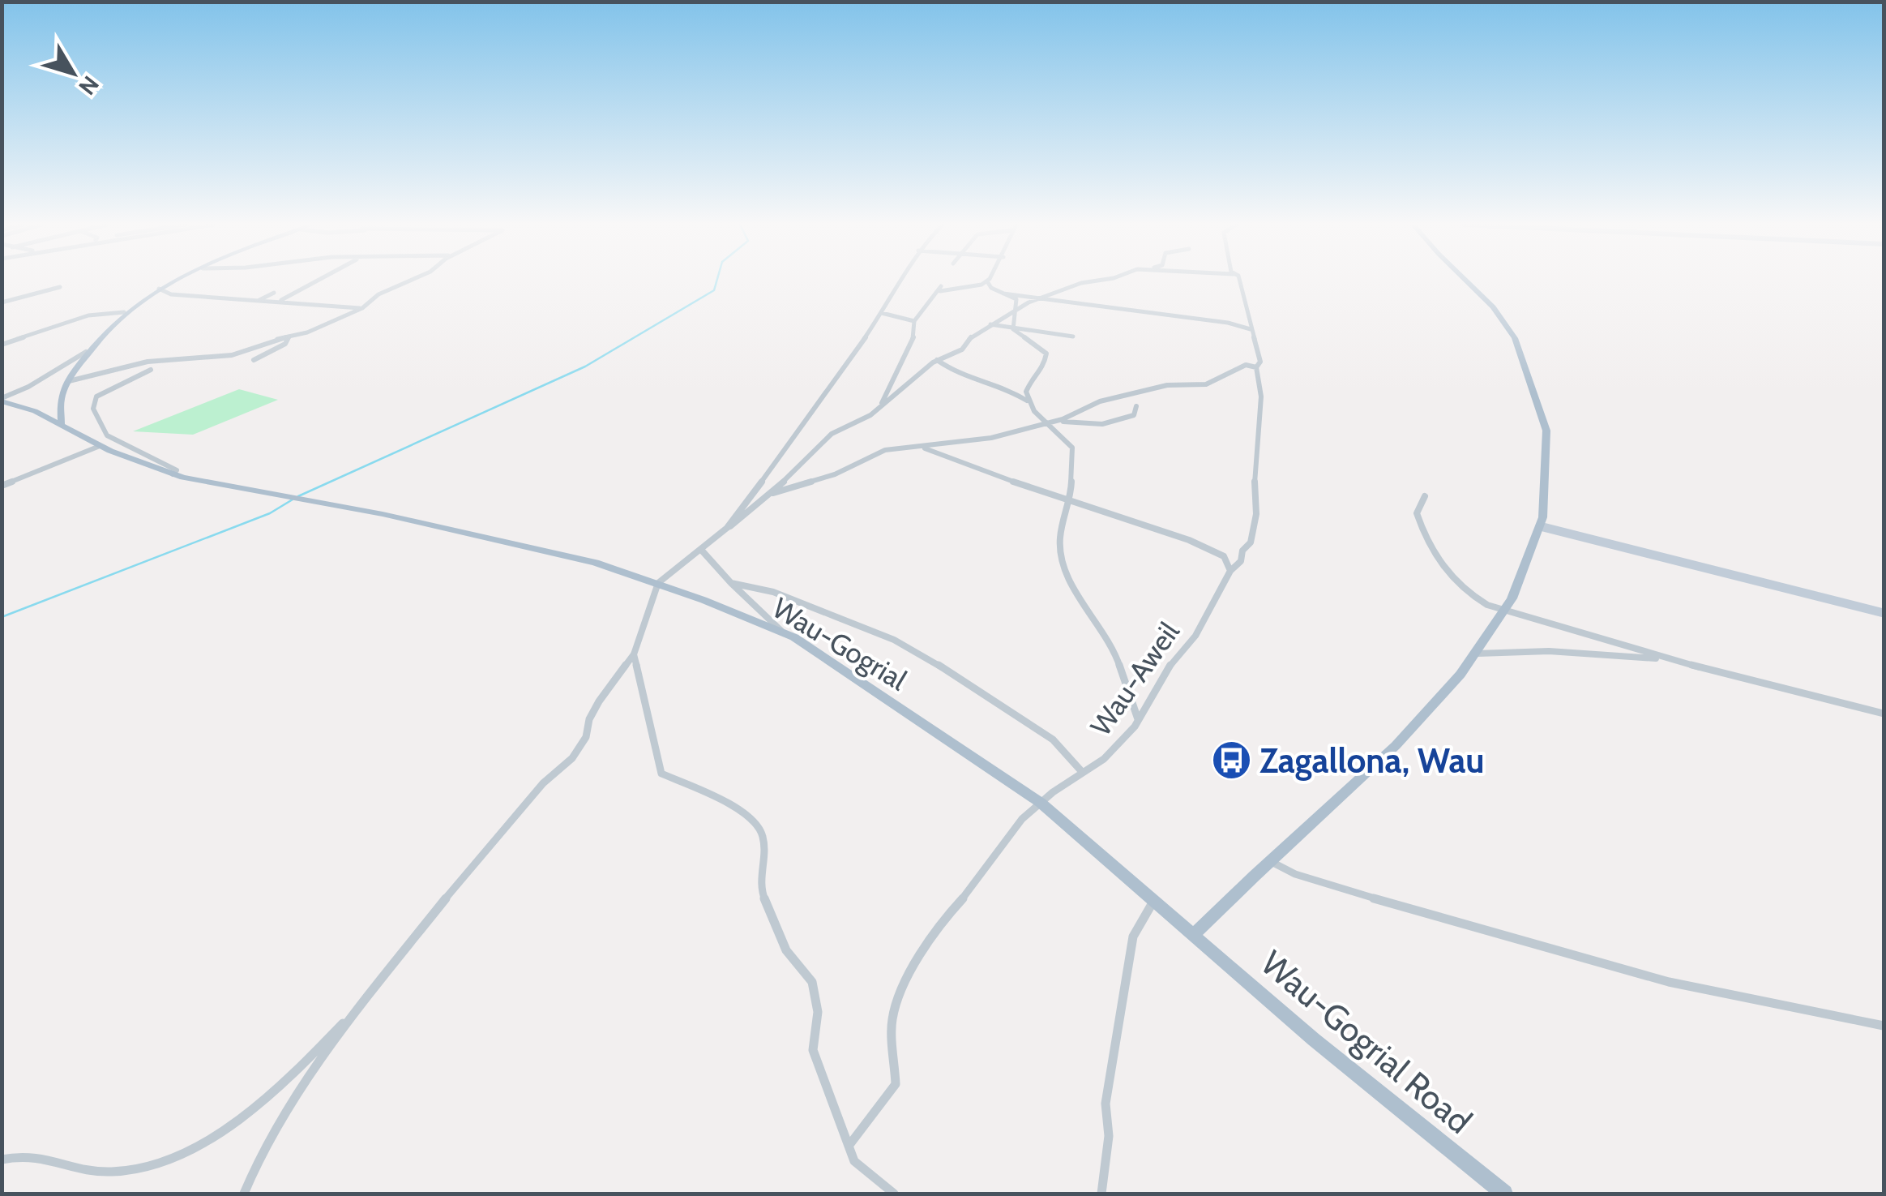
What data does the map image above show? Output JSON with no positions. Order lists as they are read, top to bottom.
{
  "streets": {
    "main road": ["Wau-Gogrial", "Wau-Gogrial Road"],
    "street": ["Wau-Aweil"]
  },
  "crossings": [
    ["Wau-Gogrial", "Wau-Aweil"],
    ["Wau-Gogrial", "Wau-Gogrial Road"]
  ],
  "places": {
    "bus stop": ["Zagallona, Wau"]
  },
  "north": "bottom right"
}
